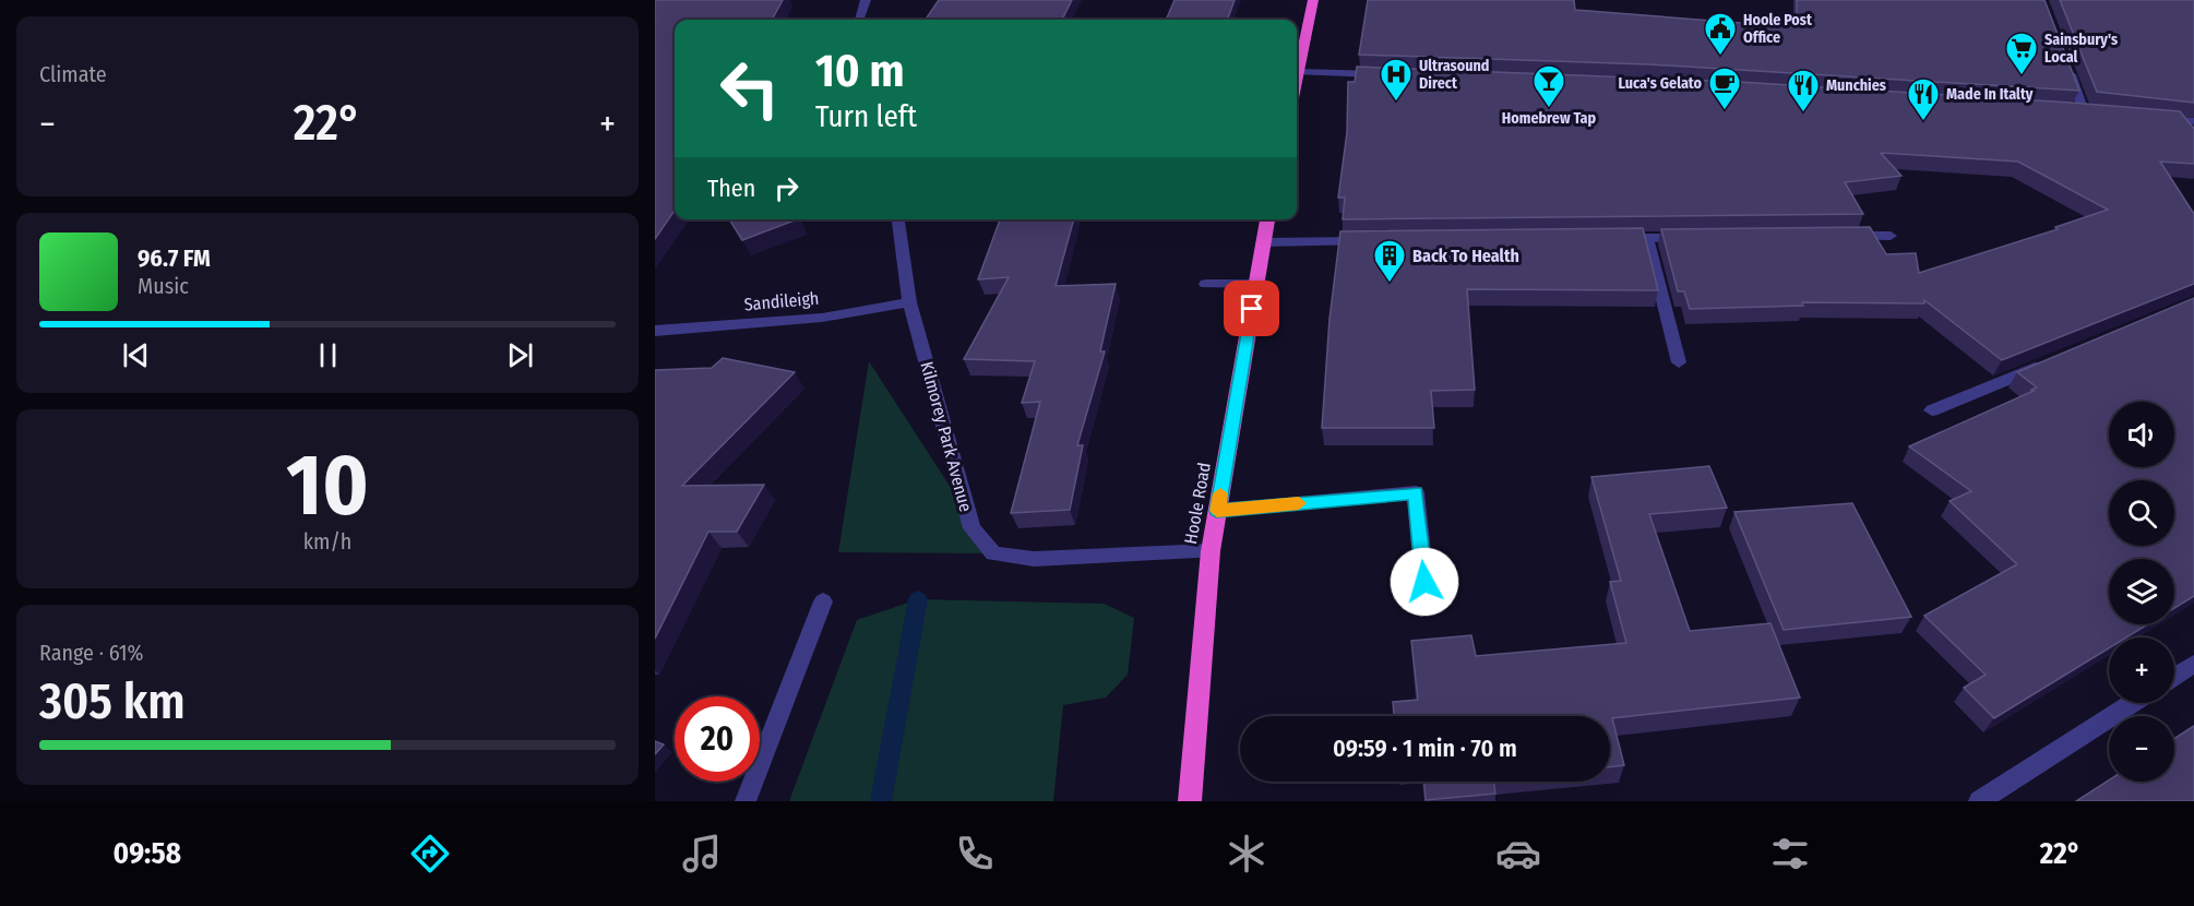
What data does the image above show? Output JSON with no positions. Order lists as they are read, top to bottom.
{
  "streets": {
    "highway": ["Hoole Road"],
    "street": ["Sandileigh", "Kilmorey Park Avenue"]
  },
  "crossings": [
    ["Sandileigh", "Kilmorey Park Avenue"],
    ["Kilmorey Park Avenue", "Hoole Road"]
  ],
  "places": {
    "public building": ["Hoole Post Office"],
    "supermarket": ["Sainsbury's Local"],
    "hospital": ["Ultrasound Direct"],
    "bar": ["Homebrew Tap"],
    "cafe": ["Luca's Gelato"],
    "restaurant": ["Munchies", "Made In Italty"],
    "building": ["Back To Health"]
  },
  "page": {
    "tile": [
      "Climate",
      ["10", "km/h"],
      ["Range · 61%", "305 km"]
    ],
    "turn": ["10 m", "Turn left"],
    "heat": ["−", "22°", "+"],
    "then": "Then",
    "song": ["96.7 FM", "Music"],
    "map_buttons": ["+", "−"],
    "limit": "20",
    "trip": "09:59 · 1 min · 70 m",
    "tabs": ["09:58", "22°"]
  }
}
